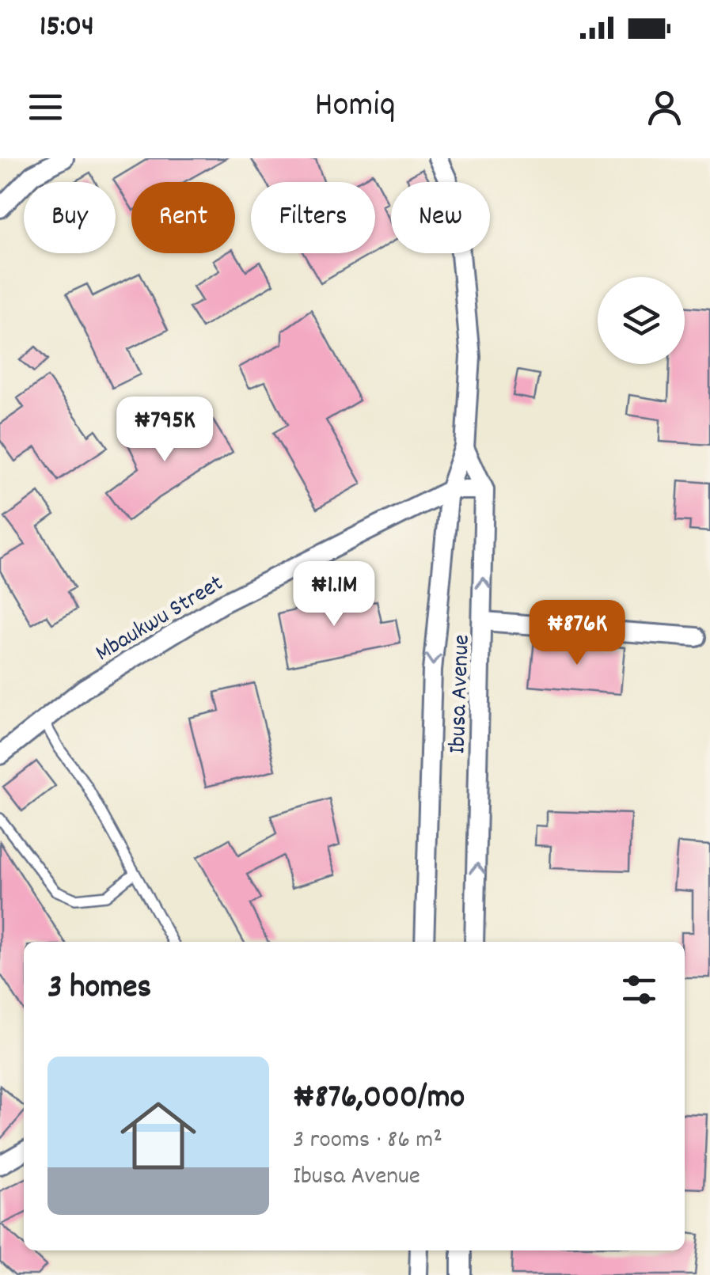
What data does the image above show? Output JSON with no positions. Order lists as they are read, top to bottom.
{
  "streets": {
    "street": ["Mbaukwu Street", "Ibusa Avenue"]
  },
  "crossings": [
    ["Mbaukwu Street", "Ibusa Avenue"]
  ],
  "page": {
    "status": "15:04",
    "header": "Homiq",
    "chip": [
      "Buy",
      "Rent",
      "Filters",
      "New"
    ],
    "price": ["₦795K", "₦1.1M", "₦876K"],
    "heading": "3 homes",
    "list": [
      {
        "name": "₦876,000/mo",
        "note": "3 rooms · 86 m² · Ibusa Avenue"
      }
    ]
  }
}
